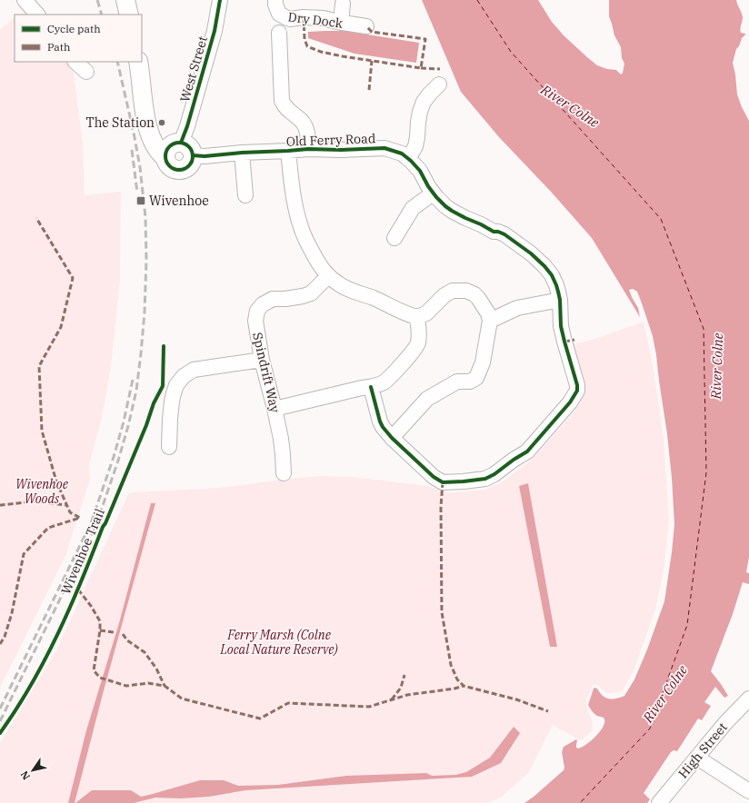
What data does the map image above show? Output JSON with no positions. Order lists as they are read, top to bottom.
{
  "streets": {
    "street": [
      "Dry Dock",
      "West Street",
      "Old Ferry Road",
      "Spindrift Way",
      "High Street"
    ],
    "cycle path": ["Wivenhoe Trail"]
  },
  "crossings": [
    ["West Street", "Old Ferry Road"]
  ],
  "water": ["River Colne"],
  "parks": ["Wivenhoe Woods", "Ferry Marsh (Colne Local Nature Reserve)"],
  "places": {
    "other": ["The Station"],
    "transit": ["Wivenhoe"]
  },
  "legend": ["Cycle path", "Path"],
  "north": "bottom left"
}
